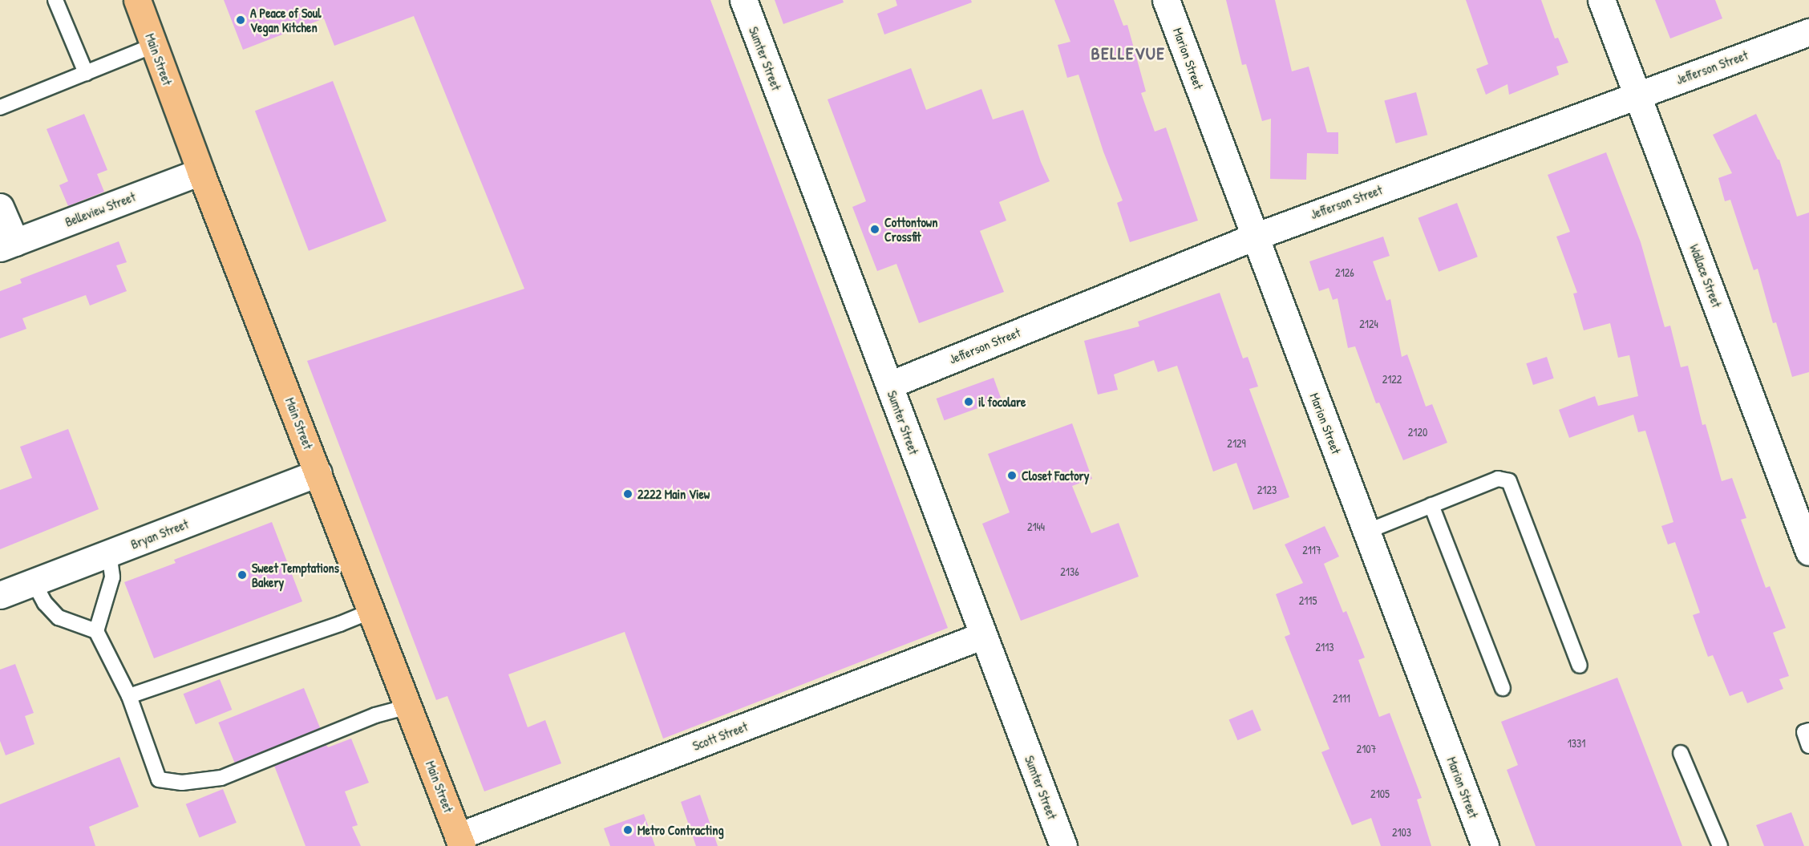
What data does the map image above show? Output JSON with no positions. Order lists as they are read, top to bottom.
{
  "streets": {
    "main road": ["Main Street"],
    "street": [
      "Sumter Street",
      "Marion Street",
      "Jefferson Street",
      "Belleview Street",
      "Wallace Street",
      "Bryan Street",
      "Scott Street"
    ]
  },
  "crossings": [
    ["Sumter Street", "Jefferson Street"],
    ["Sumter Street", "Scott Street"],
    ["Marion Street", "Jefferson Street"],
    ["Main Street", "Belleview Street"],
    ["Main Street", "Bryan Street"],
    ["Main Street", "Scott Street"],
    ["Jefferson Street", "Wallace Street"]
  ],
  "districts": ["BELLEVUE"],
  "places": [
    "A Peace of Soul Vegan Kitchen",
    "Cottontown Crossfit",
    "il focolare",
    "Closet Factory",
    "2222 Main View",
    "Sweet Temptations Bakery",
    "Metro Contracting"
  ],
  "house_numbers": [
    "2126",
    "2124",
    "2122",
    "2120",
    "2129",
    "2123",
    "2144",
    "2117",
    "2136",
    "2115",
    "2113",
    "2111",
    "1331",
    "2107",
    "2105",
    "2103"
  ]
}
